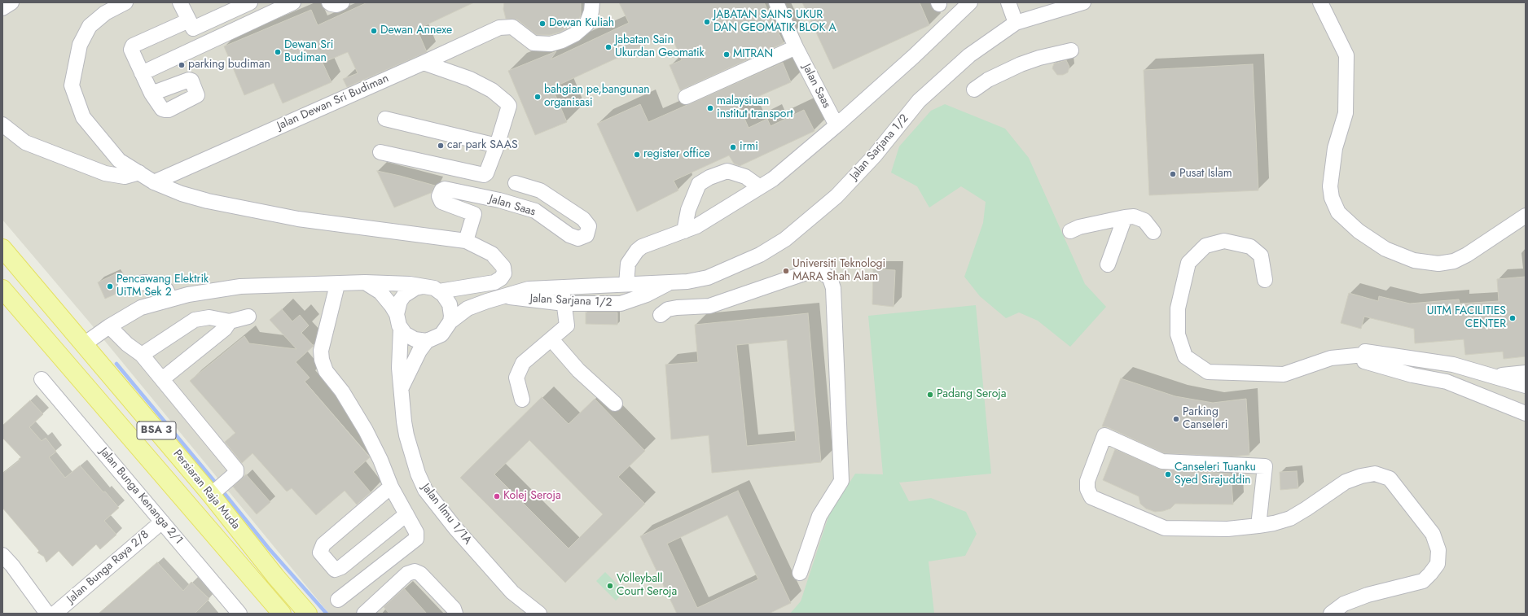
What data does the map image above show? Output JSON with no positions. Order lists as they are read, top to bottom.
{
  "streets": {
    "main road": ["BSA 3", "Persiaran Raja Muda"],
    "street": [
      "Jalan Saas",
      "Jalan Dewan Sri Budiman",
      "Jalan Sarjana 1/2",
      "Jalan Bunga Kenanga 2/1",
      "Jalan Ilmu 1/1A",
      "Jalan Bunga Raya 2/8"
    ]
  },
  "crossings": [
    ["Jalan Sarjana 1/2", "Jalan Ilmu 1/1A"],
    ["Jalan Bunga Kenanga 2/1", "Jalan Bunga Raya 2/8"]
  ],
  "places": [
    "JABATAN SAINS UKUR DAN GEOMATIK BLOK A",
    "Dewan Kuliah",
    "Dewan Annexe",
    "Jabatan Sain Ukurdan Geomatik",
    "Dewan Sri Budiman",
    "MITRAN",
    "parking budiman",
    "bahgian pe,bangunan organisasi",
    "malaysiuan institut transport",
    "car park SAAS",
    "irmi",
    "register office",
    "Pusat Islam",
    "Universiti Teknologi MARA Shah Alam",
    "Pencawang Elektrik UiTM Sek 2",
    "UITM FACILITIES CENTER",
    "Padang Seroja",
    "Parking Canseleri",
    "Canseleri Tuanku Syed Sirajuddin",
    "Kolej Seroja",
    "Volleyball Court Seroja"
  ]
}
